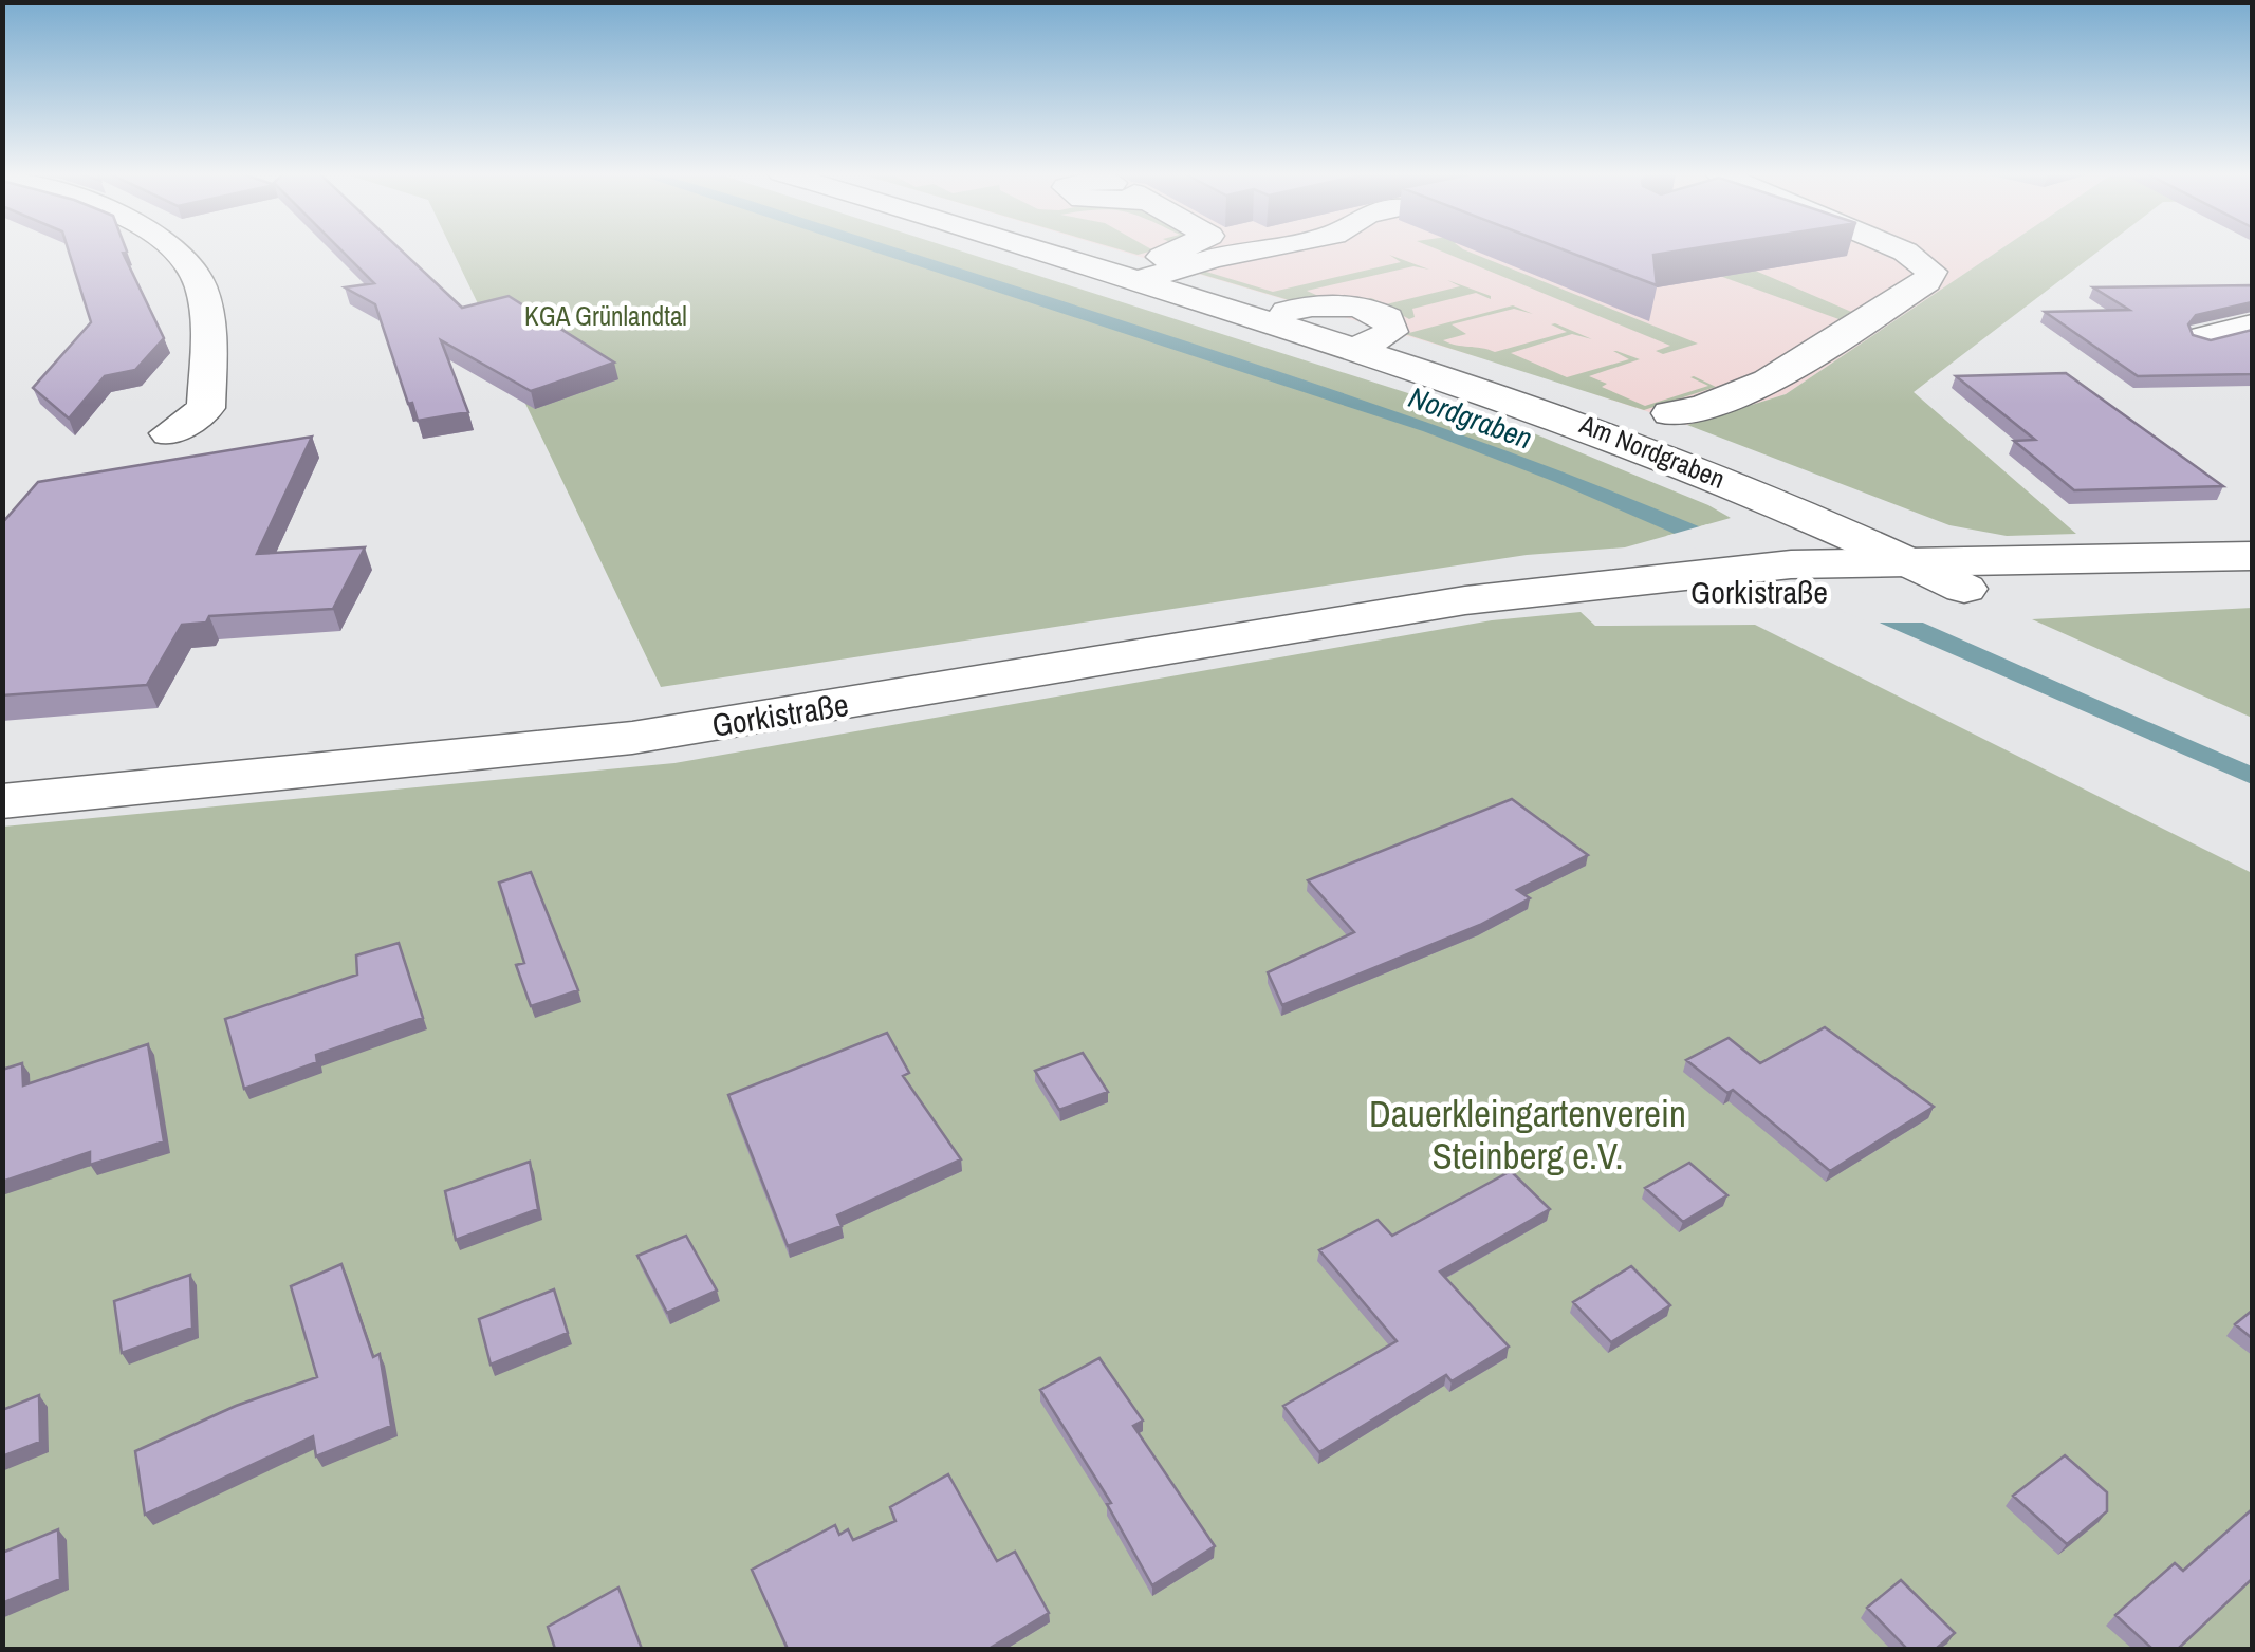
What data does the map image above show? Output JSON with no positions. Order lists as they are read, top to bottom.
{
  "streets": {
    "street": ["Am Nordgraben", "Gorkistraße"]
  },
  "crossings": [
    ["Am Nordgraben", "Gorkistraße"]
  ],
  "water": ["Nordgraben"],
  "parks": ["KGA Grünlandtal", "Dauerkleingartenverein Steinberg e.V."]
}
